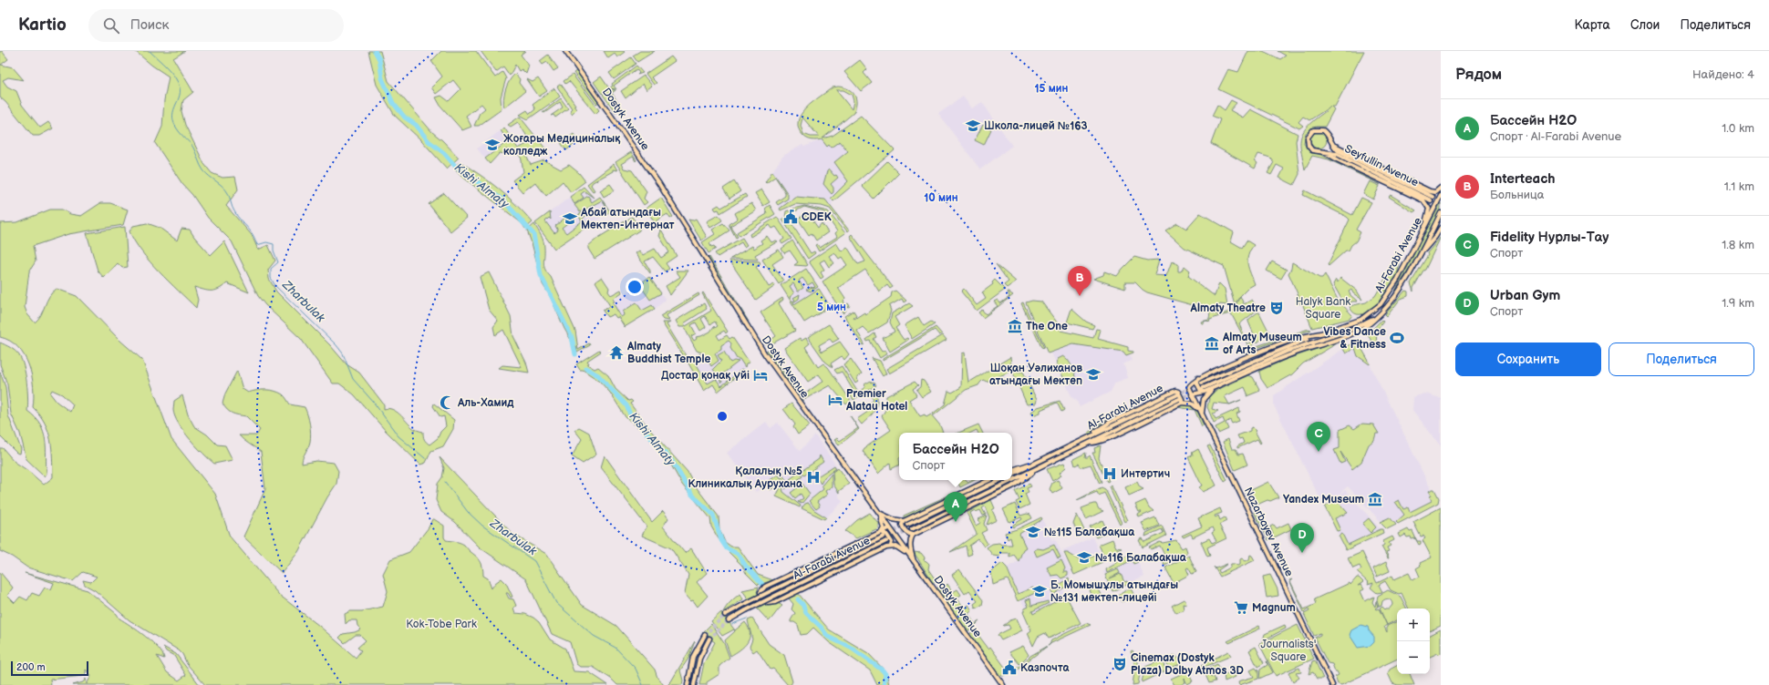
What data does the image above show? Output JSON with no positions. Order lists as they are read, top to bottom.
{
  "streets": {
    "main road": [
      "Dostyk Avenue",
      "Seyfullin Avenue",
      "Al-Farabi Avenue",
      "Nazarbayev Avenue"
    ]
  },
  "crossings": [
    ["Al-Farabi Avenue", "Nazarbayev Avenue"]
  ],
  "water": ["Kіshі Almaty", "Zharbulak"],
  "parks": ["Halyk Bank Square", "Kok-Tobe Park", "Journalists' Square"],
  "places": {
    "school or university": [
      "Школа-лицей №163",
      "Жоғары Медициналық колледж",
      "Абай атындағы Мектеп-Интернат",
      "Шоқан Уәлиханов атындағы Мектеп",
      "№115 Балабақша",
      "№116 Балабақша",
      "Б. Момышұлы атындағы №131 мектеп-лицейі"
    ],
    "public building": ["CDEK", "Казпочта"],
    "theatre": ["Almaty Theatre", "Cinemax (Dostyk Plaza) Dolby Atmos 3D"],
    "museum": ["The One", "Almaty Museum of Arts", "Yandex Museum"],
    "sports": ["Vibes Dance & Fitness"],
    "temple": ["Almaty Buddhist Temple"],
    "hotel": ["Достар қонақ үйі", "Premier Alatau Hotel"],
    "mosque": ["Аль-Хамид"],
    "hospital": ["Интертич", "Қалалық №5 Клиникалық Аурухана"],
    "supermarket": ["Magnum"]
  },
  "scale_bar": "200 m",
  "page": {
    "header": "Kartio",
    "search": "Поиск",
    "nav": ["Карта", "Слои", "Поделиться"],
    "heading": ["Рядом", "Найдено: 4"],
    "list": [
      {
        "mark": "A",
        "name": "Бассейн H2O",
        "note": "Спорт · Al-Farabi Avenue",
        "value": "1.0 km"
      },
      {
        "mark": "B",
        "name": "Interteach",
        "note": "Больница",
        "value": "1.1 km"
      },
      {
        "mark": "C",
        "name": "Fidelity Нурлы-Тау",
        "note": "Спорт",
        "value": "1.8 km"
      },
      {
        "mark": "D",
        "name": "Urban Gym",
        "note": "Спорт",
        "value": "1.9 km"
      }
    ],
    "pins": [
      "B",
      "C",
      "A",
      "D"
    ],
    "buttons": ["Сохранить", "Поделиться"],
    "popup": ["Бассейн H2O", "Спорт"],
    "map_buttons": ["+", "−"],
    "scale": "200 m"
  },
  "rings": ["15 мин", "10 мин", "5 мин"]
}
